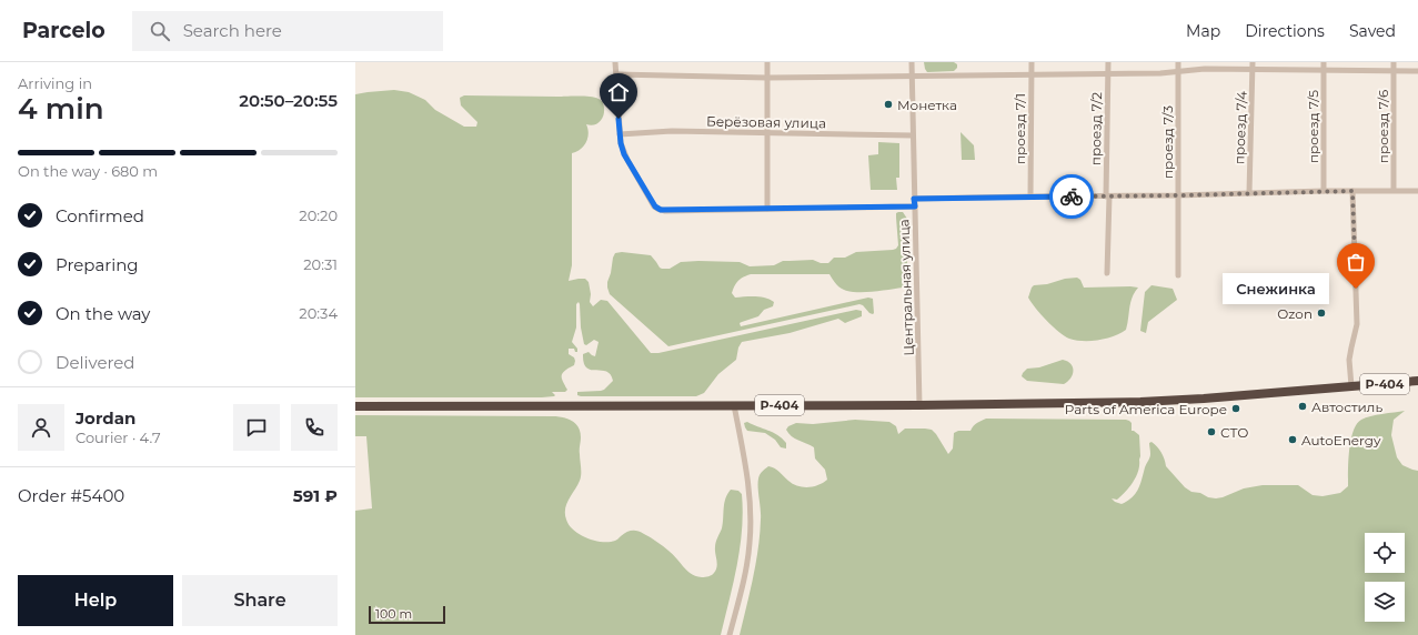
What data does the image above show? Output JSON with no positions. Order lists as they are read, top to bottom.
{
  "streets": {
    "highway": ["Р-404"],
    "street": [
      "Берёзовая улица",
      "проезд 7/5",
      "проезд 7/6",
      "проезд 7/4",
      "проезд 7/1",
      "проезд 7/2",
      "проезд 7/3",
      "Центральная улица"
    ]
  },
  "crossings": [
    ["Берёзовая улица", "Центральная улица"],
    ["Центральная улица", "Р-404"]
  ],
  "places": [
    "Монетка",
    "Снежинка",
    "Ozon",
    "Автостиль",
    "Parts of America Europe",
    "СТО",
    "AutoEnergy"
  ],
  "scale_bar": "100 m",
  "page": {
    "header": "Parcelo",
    "search": "Search here",
    "nav": ["Map", "Directions", "Saved"],
    "heading": ["4 min", "Arriving in", "20:50–20:55"],
    "panel": [
      "Jordan",
      "Courier · 4.7",
      "Order #5400",
      "591 ₽"
    ],
    "bar": "On the way · 680 m",
    "list": [
      ["Confirmed", "20:20"],
      ["Preparing", "20:31"],
      ["On the way", "20:34"],
      "Delivered"
    ],
    "bubble": "Снежинка",
    "buttons": ["Help", "Share"],
    "scale": "100 m"
  }
}
